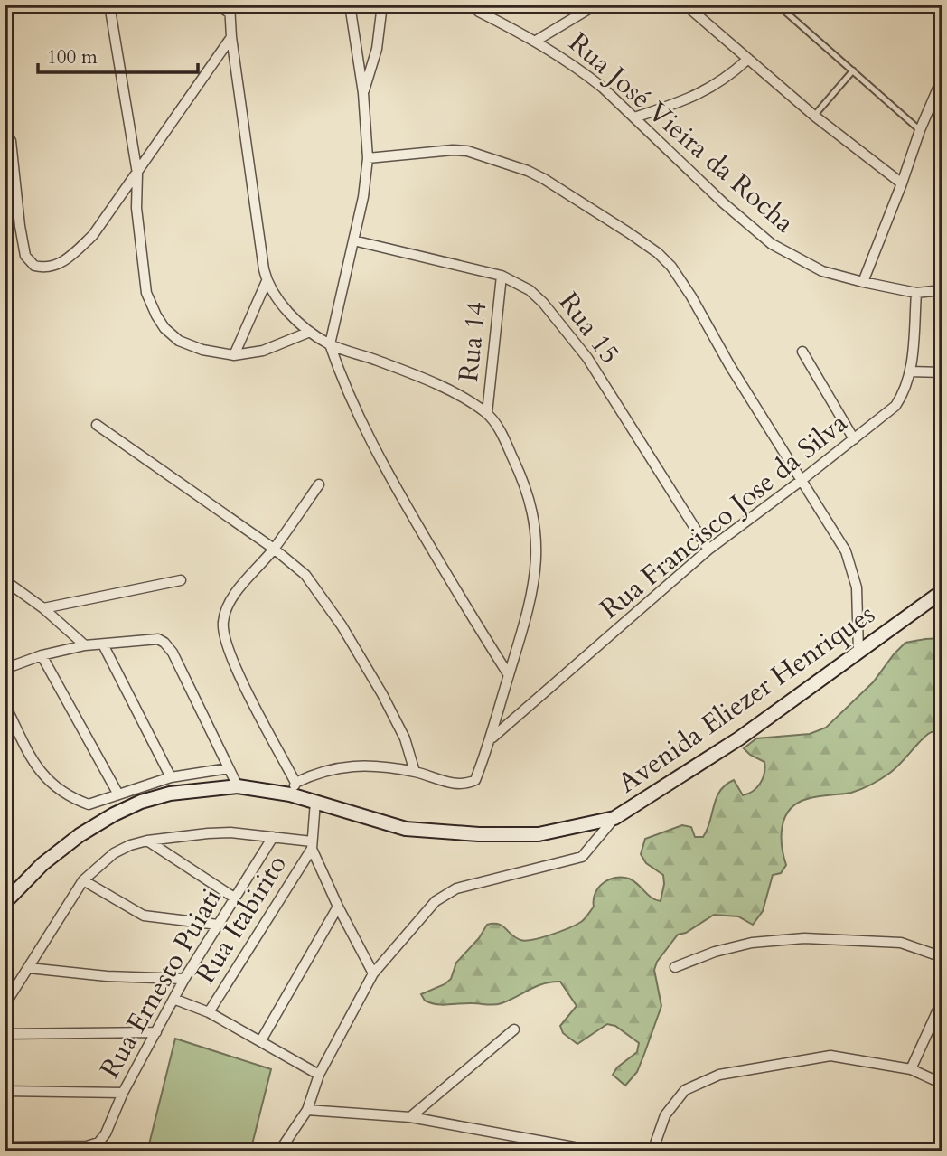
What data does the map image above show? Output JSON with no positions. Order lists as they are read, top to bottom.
{
  "streets": {
    "street": [
      "Rua José Vieira da Rocha",
      "Rua 15",
      "Rua 14",
      "Rua Francisco Jose da Silva",
      "Avenida Eliezer Henriques",
      "Rua Itabirito",
      "Rua Ernesto Puiati"
    ]
  },
  "crossings": [
    ["Rua José Vieira da Rocha", "Rua Francisco Jose da Silva"],
    ["Rua 15", "Rua 14"],
    ["Rua 15", "Rua Francisco Jose da Silva"]
  ],
  "scale_bar": "100 m"
}
